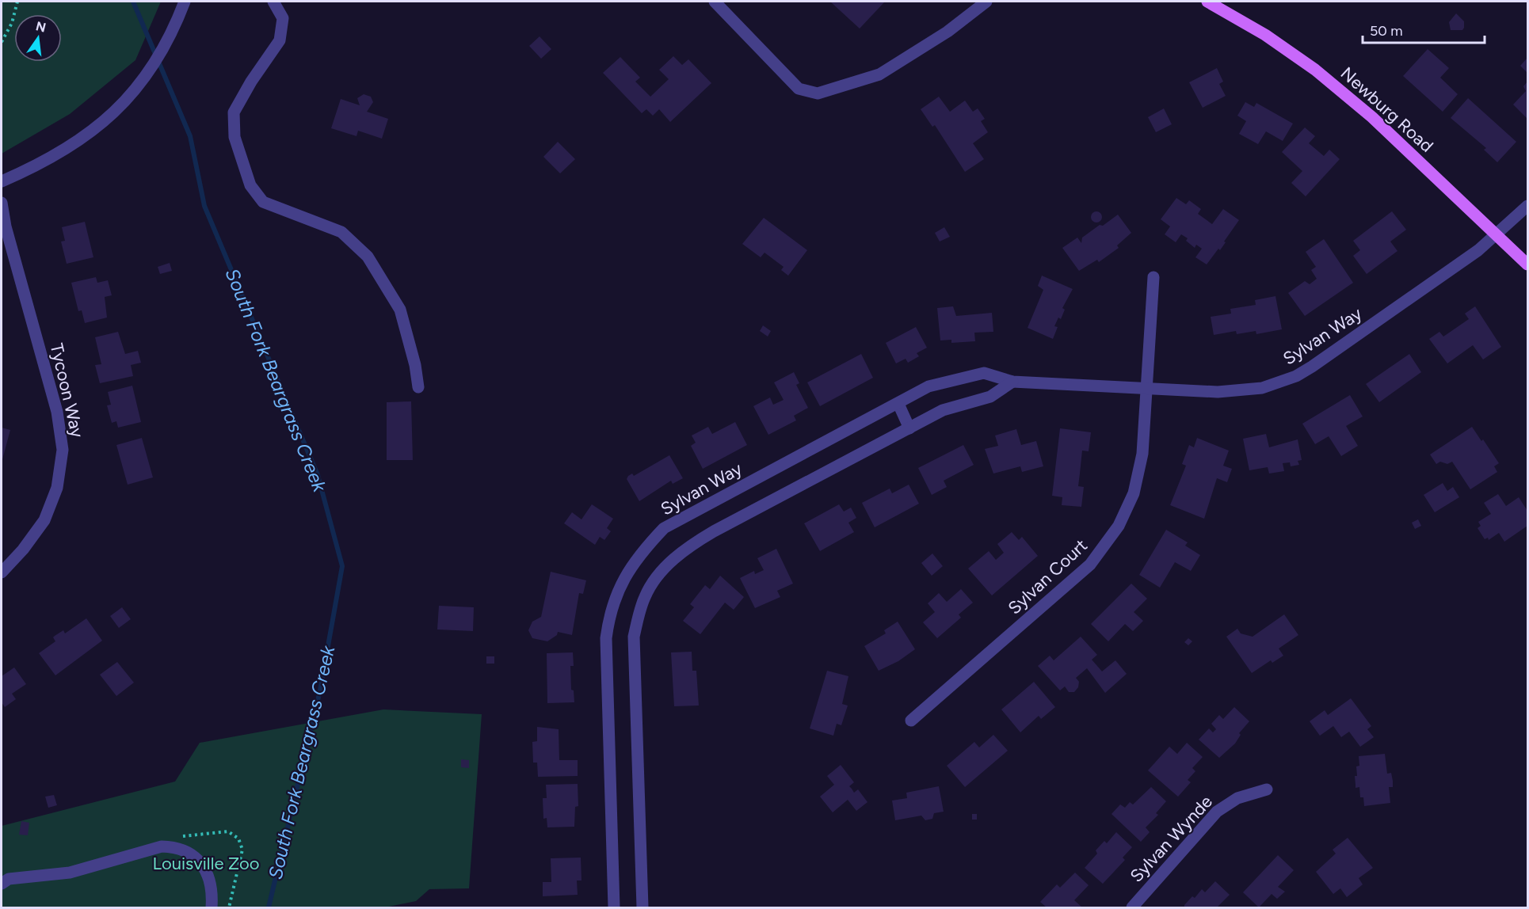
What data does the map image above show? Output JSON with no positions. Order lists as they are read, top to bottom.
{
  "streets": {
    "main road": ["Newburg Road"],
    "street": [
      "Sylvan Way",
      "Tycoon Way",
      "Sylvan Court",
      "Sylvan Wynde"
    ]
  },
  "crossings": [
    ["Newburg Road", "Sylvan Way"],
    ["Sylvan Way", "Sylvan Court"]
  ],
  "water": ["South Fork Beargrass Creek"],
  "parks": ["Louisville Zoo"],
  "scale_bar": "50 m",
  "north": "top"
}
